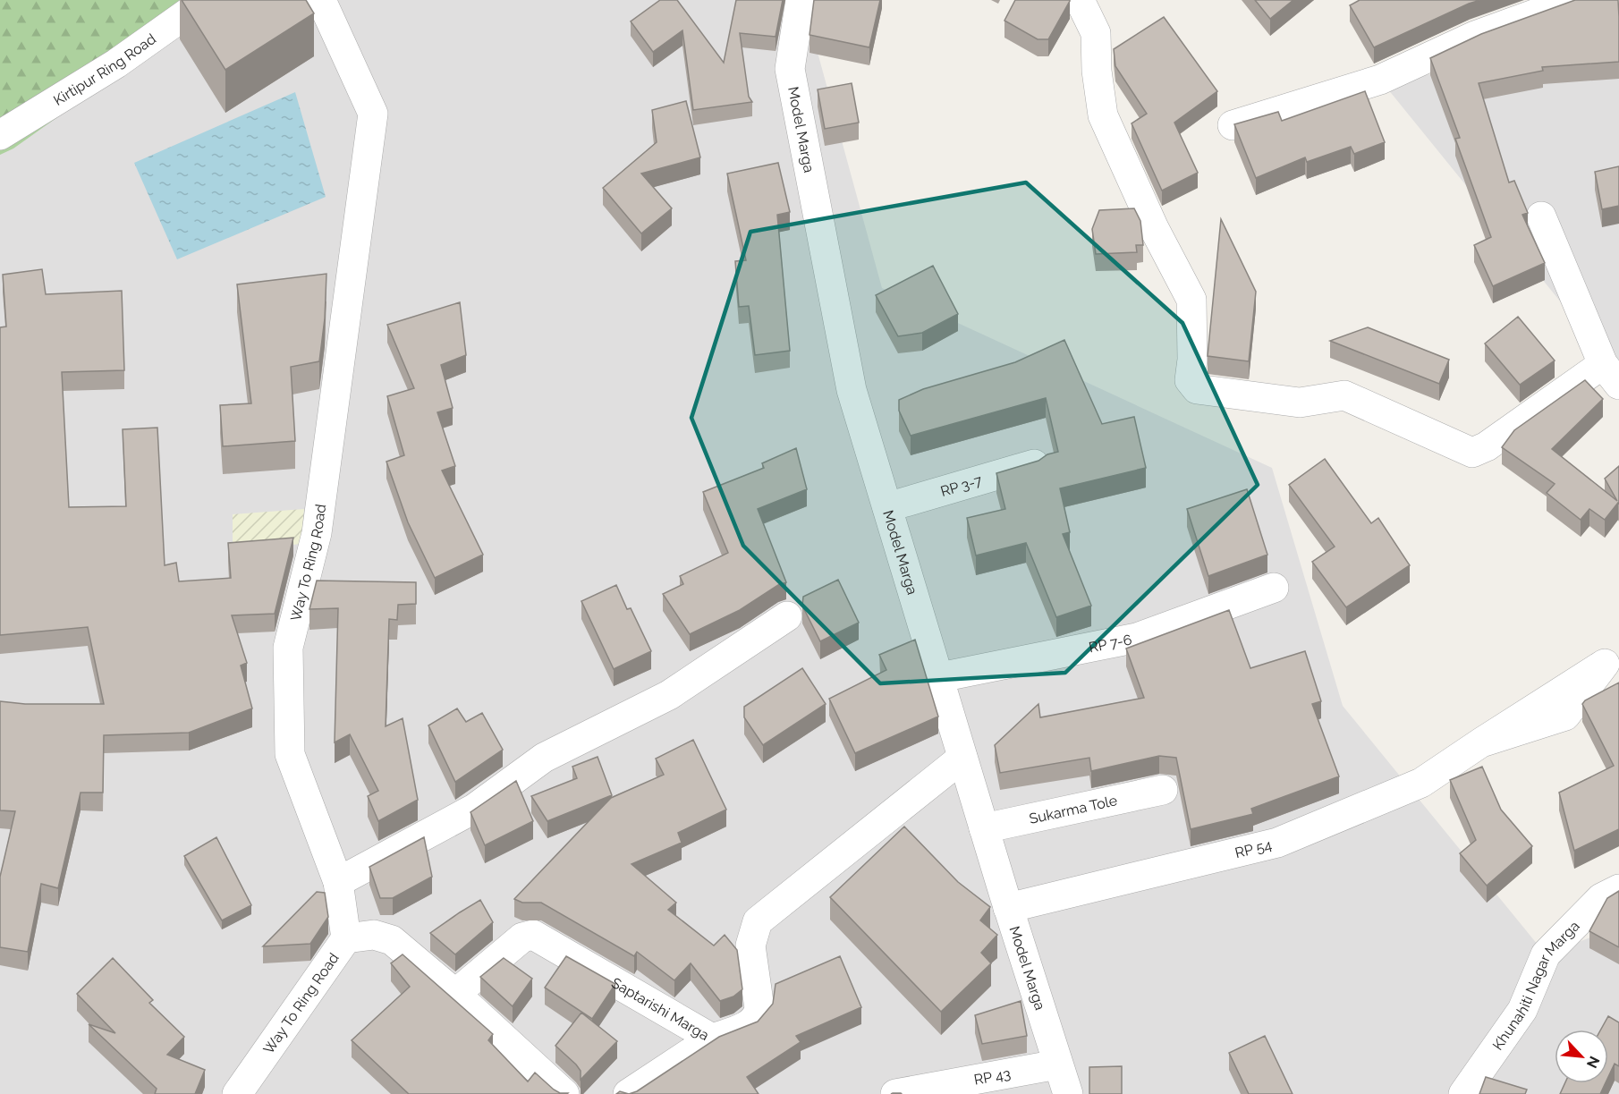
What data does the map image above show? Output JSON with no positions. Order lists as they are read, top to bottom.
{
  "streets": {
    "street": [
      "Kirtipur Ring Road",
      "Model Marga",
      "RP 3-7",
      "Way To Ring Road",
      "RP 7-6",
      "Sukarma Tole",
      "RP 54",
      "Khunahiti Nagar Marga",
      "Saptarishi Marga",
      "RP 43"
    ]
  },
  "crossings": [
    ["Model Marga", "RP 3-7"],
    ["Model Marga", "RP 7-6"],
    ["Model Marga", "Sukarma Tole"],
    ["Model Marga", "RP 54"],
    ["Model Marga", "Saptarishi Marga"],
    ["Model Marga", "RP 43"]
  ],
  "north": "bottom right"
}
